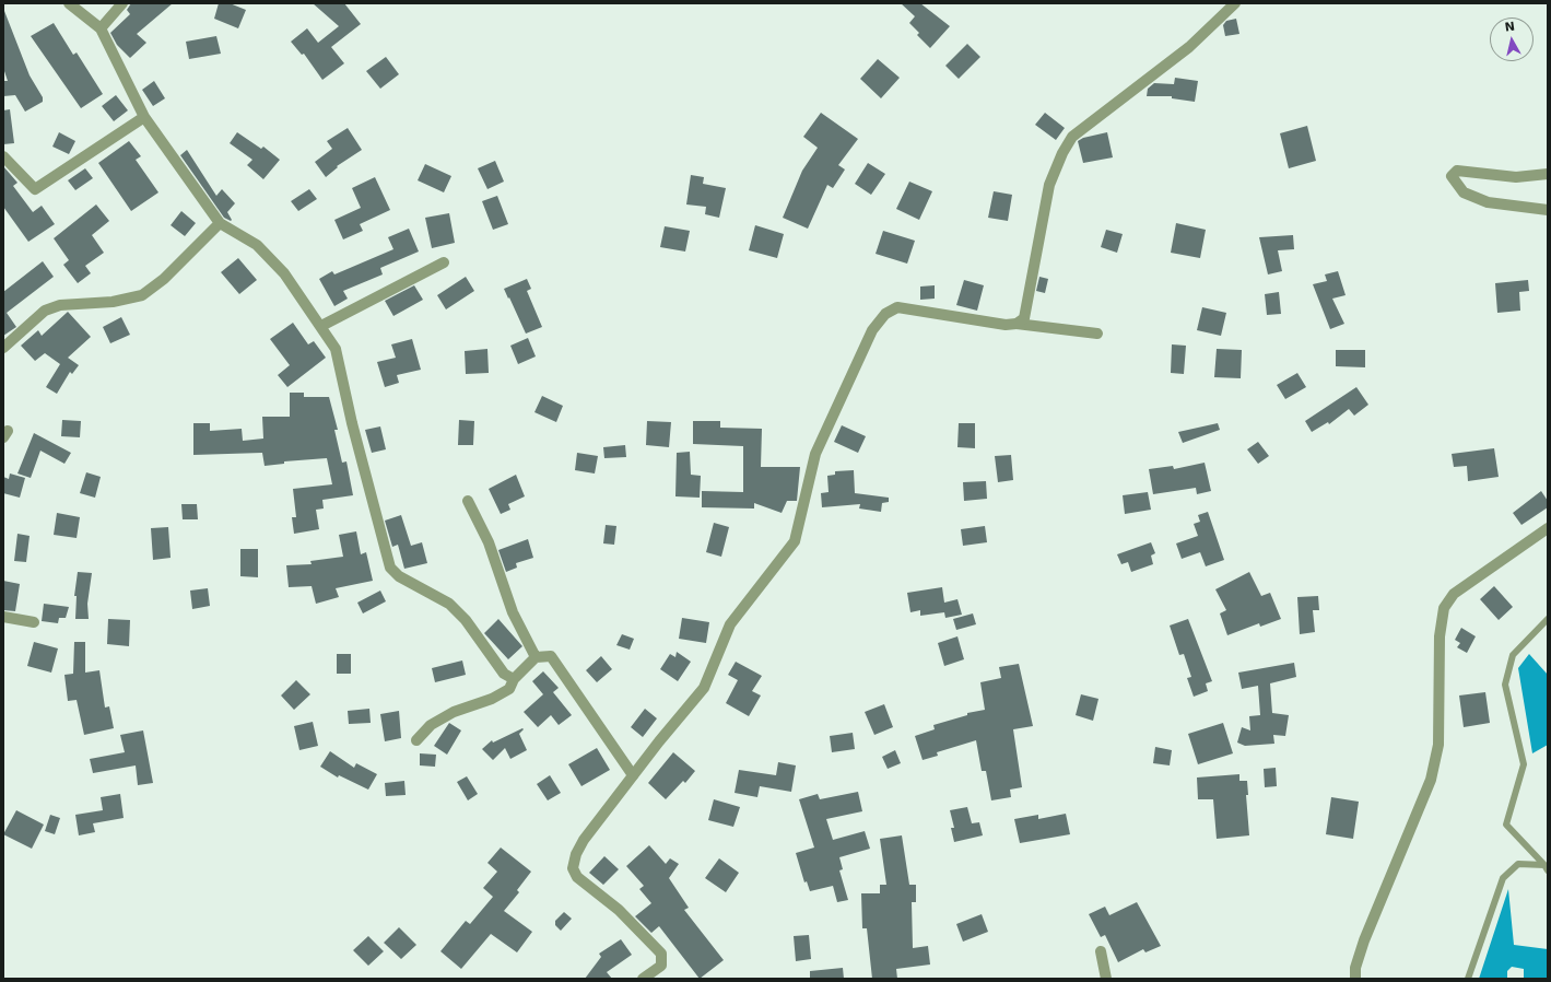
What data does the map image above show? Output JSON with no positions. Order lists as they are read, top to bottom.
{
  "north": "top"
}
